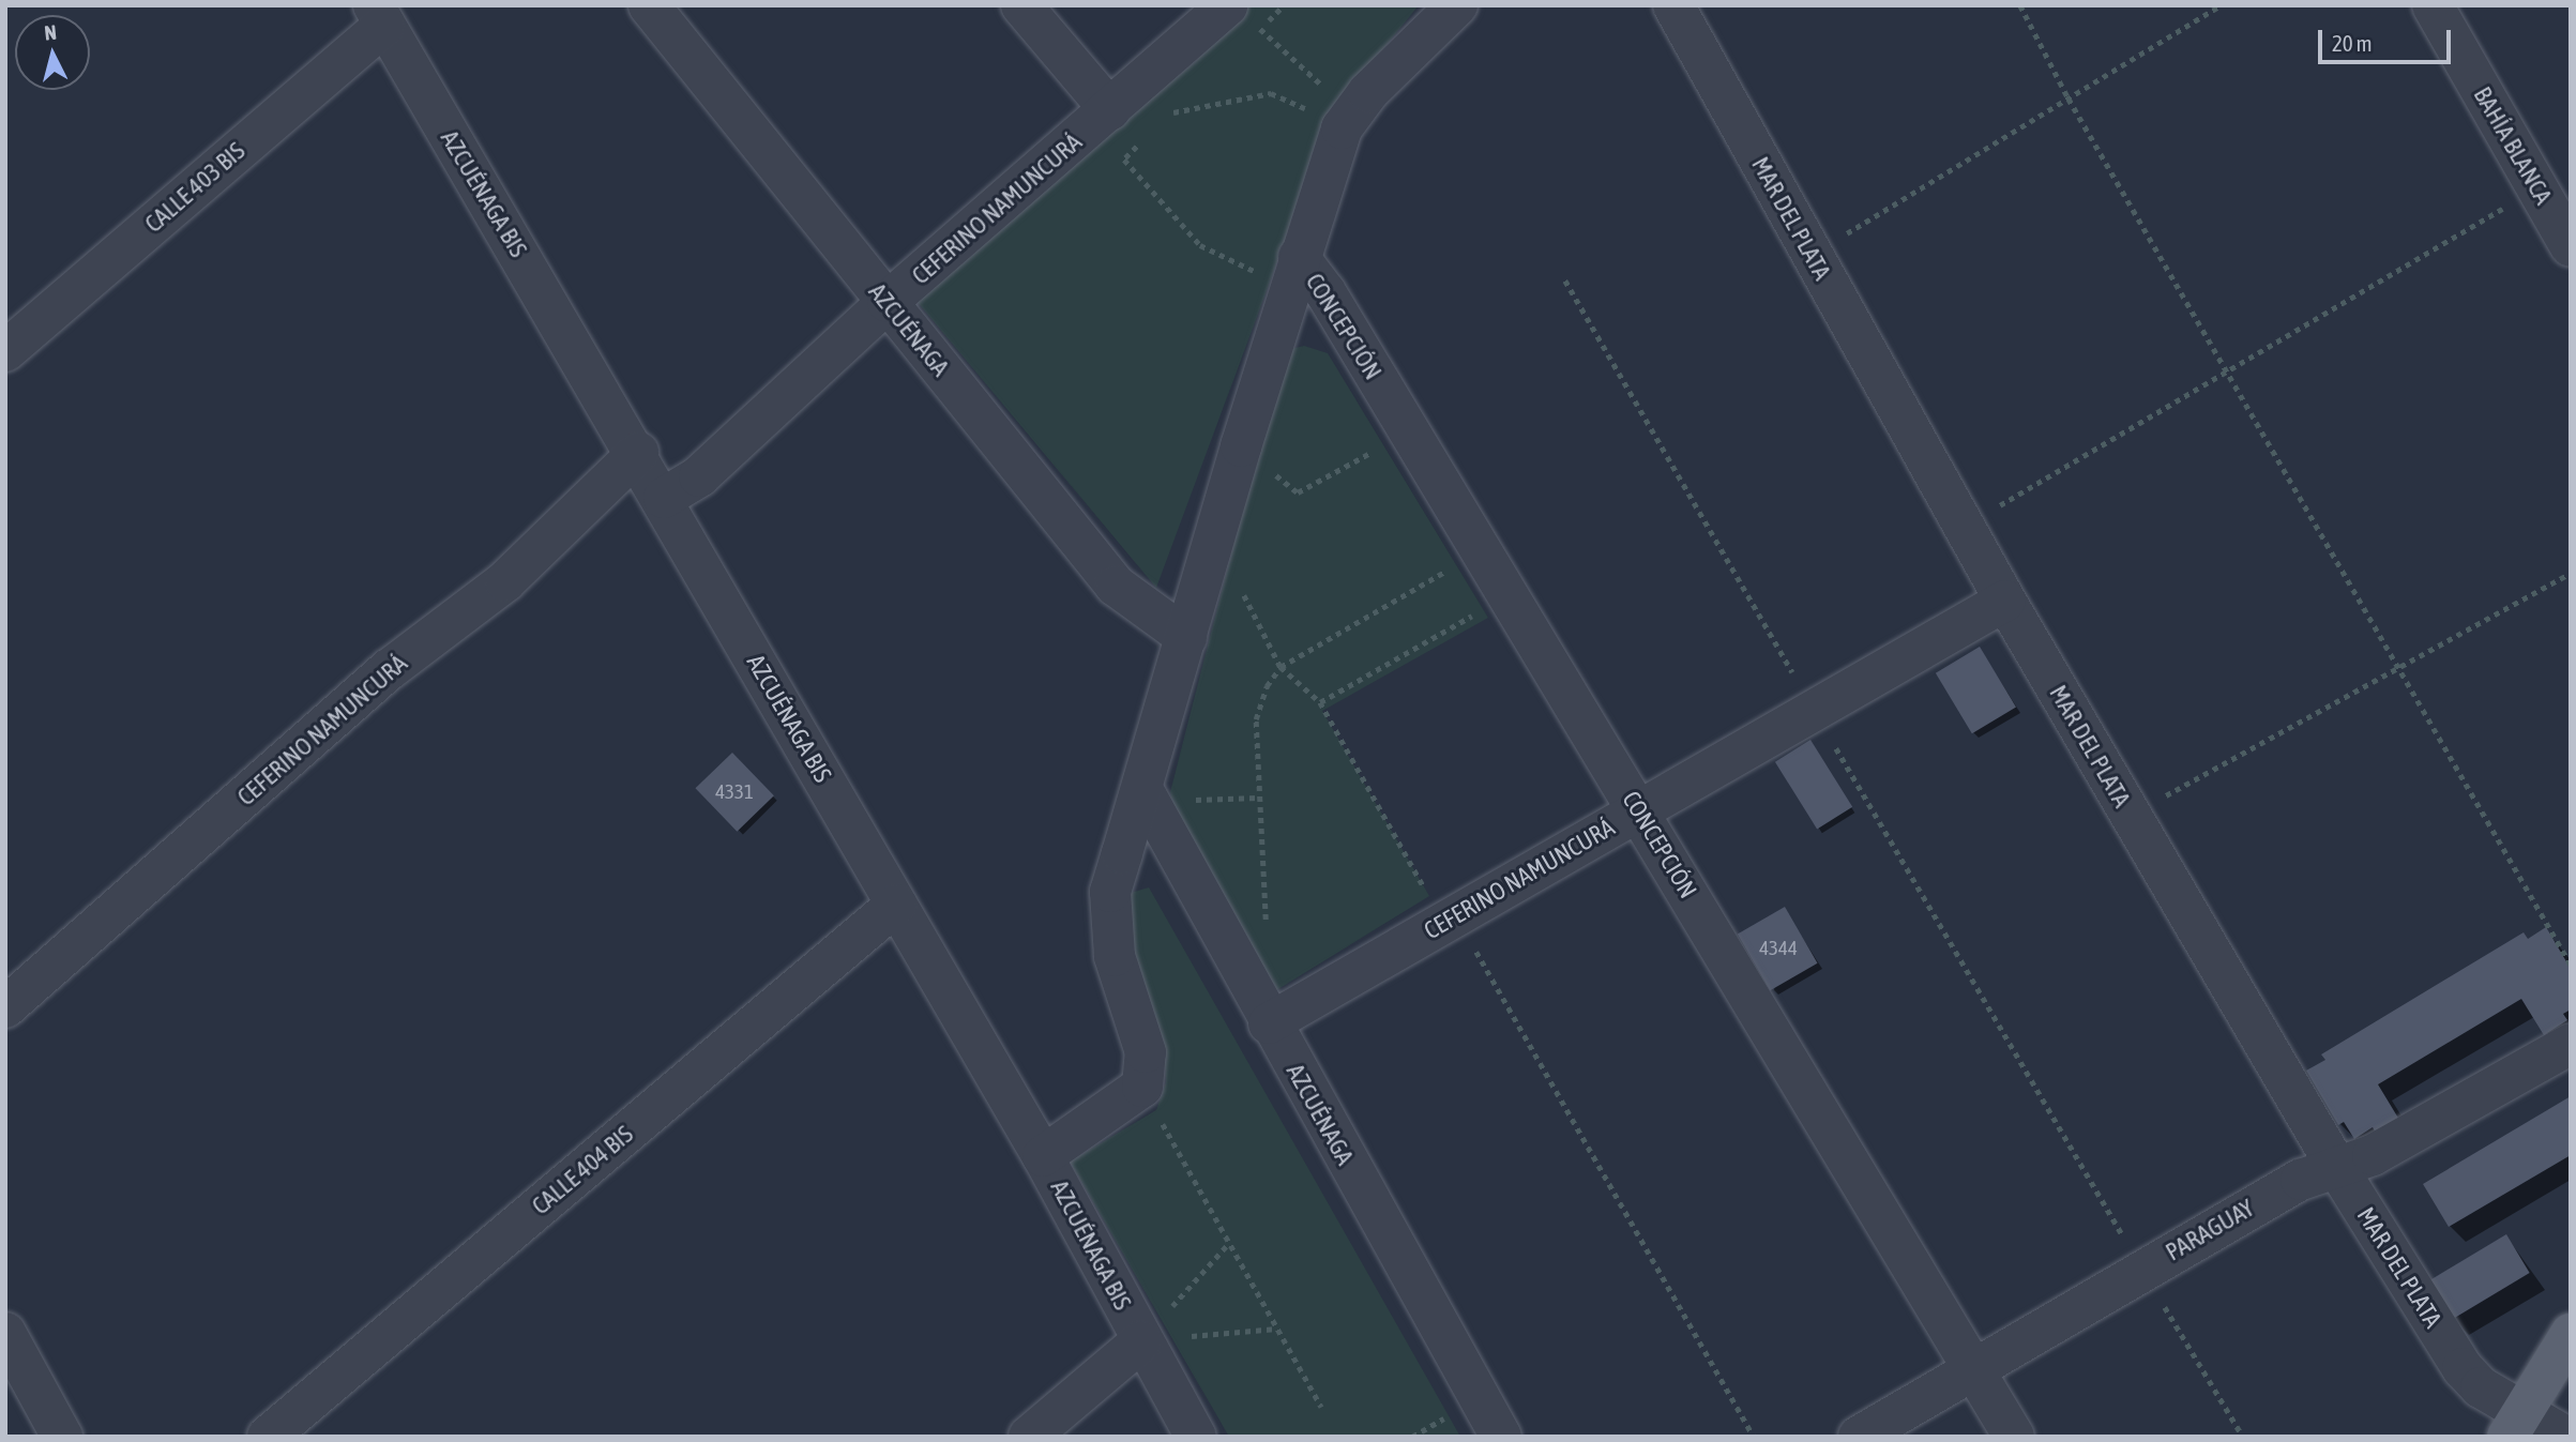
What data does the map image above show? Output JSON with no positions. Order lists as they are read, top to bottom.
{
  "streets": {
    "street": [
      "BAHÍA BLANCA",
      "CALLE 403 BIS",
      "AZCUÉNAGA BIS",
      "CEFERINO NAMUNCURÁ",
      "MAR DEL PLATA",
      "CONCEPCIÓN",
      "AZCUÉNAGA",
      "CALLE 404 BIS",
      "PARAGUAY"
    ]
  },
  "crossings": [
    ["CALLE 403 BIS", "AZCUÉNAGA BIS"],
    ["AZCUÉNAGA BIS", "CEFERINO NAMUNCURÁ"],
    ["AZCUÉNAGA BIS", "CALLE 404 BIS"],
    ["CEFERINO NAMUNCURÁ", "MAR DEL PLATA"],
    ["CEFERINO NAMUNCURÁ", "CONCEPCIÓN"],
    ["CEFERINO NAMUNCURÁ", "AZCUÉNAGA"],
    ["MAR DEL PLATA", "PARAGUAY"],
    ["CONCEPCIÓN", "PARAGUAY"]
  ],
  "house_numbers": ["4331", "4344"],
  "scale_bar": "20 m",
  "north": "top"
}
